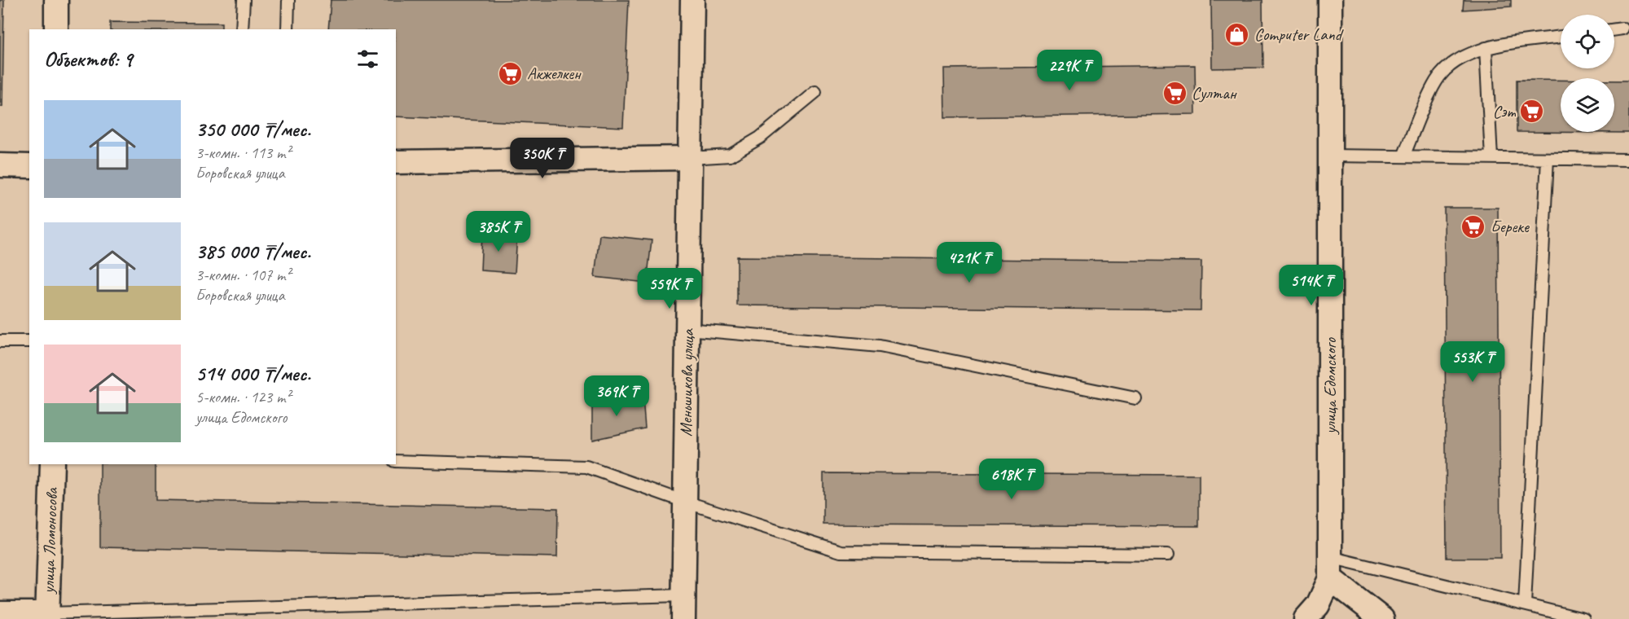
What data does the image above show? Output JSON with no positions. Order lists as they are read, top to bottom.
{
  "streets": {
    "street": ["Меньшикова улица", "улица Едомского", "улица Ломоносова"]
  },
  "places": {
    "shop": ["Computer Land"],
    "supermarket": [
      "Акжелкен",
      "Султан",
      "Сэт",
      "Береке"
    ]
  },
  "page": {
    "heading": "Объектов: 9",
    "price": [
      "229K ₸",
      "350K ₸",
      "385K ₸",
      "421K ₸",
      "514K ₸",
      "559K ₸",
      "553K ₸",
      "369K ₸",
      "618K ₸"
    ],
    "list": [
      {
        "name": "350 000 ₸/мес.",
        "note": "3-комн. · 113 m² · Боровская улица"
      },
      {
        "name": "385 000 ₸/мес.",
        "note": "3-комн. · 107 m² · Боровская улица"
      },
      {
        "name": "514 000 ₸/мес.",
        "note": "5-комн. · 123 m² · улица Едомского"
      }
    ]
  }
}
